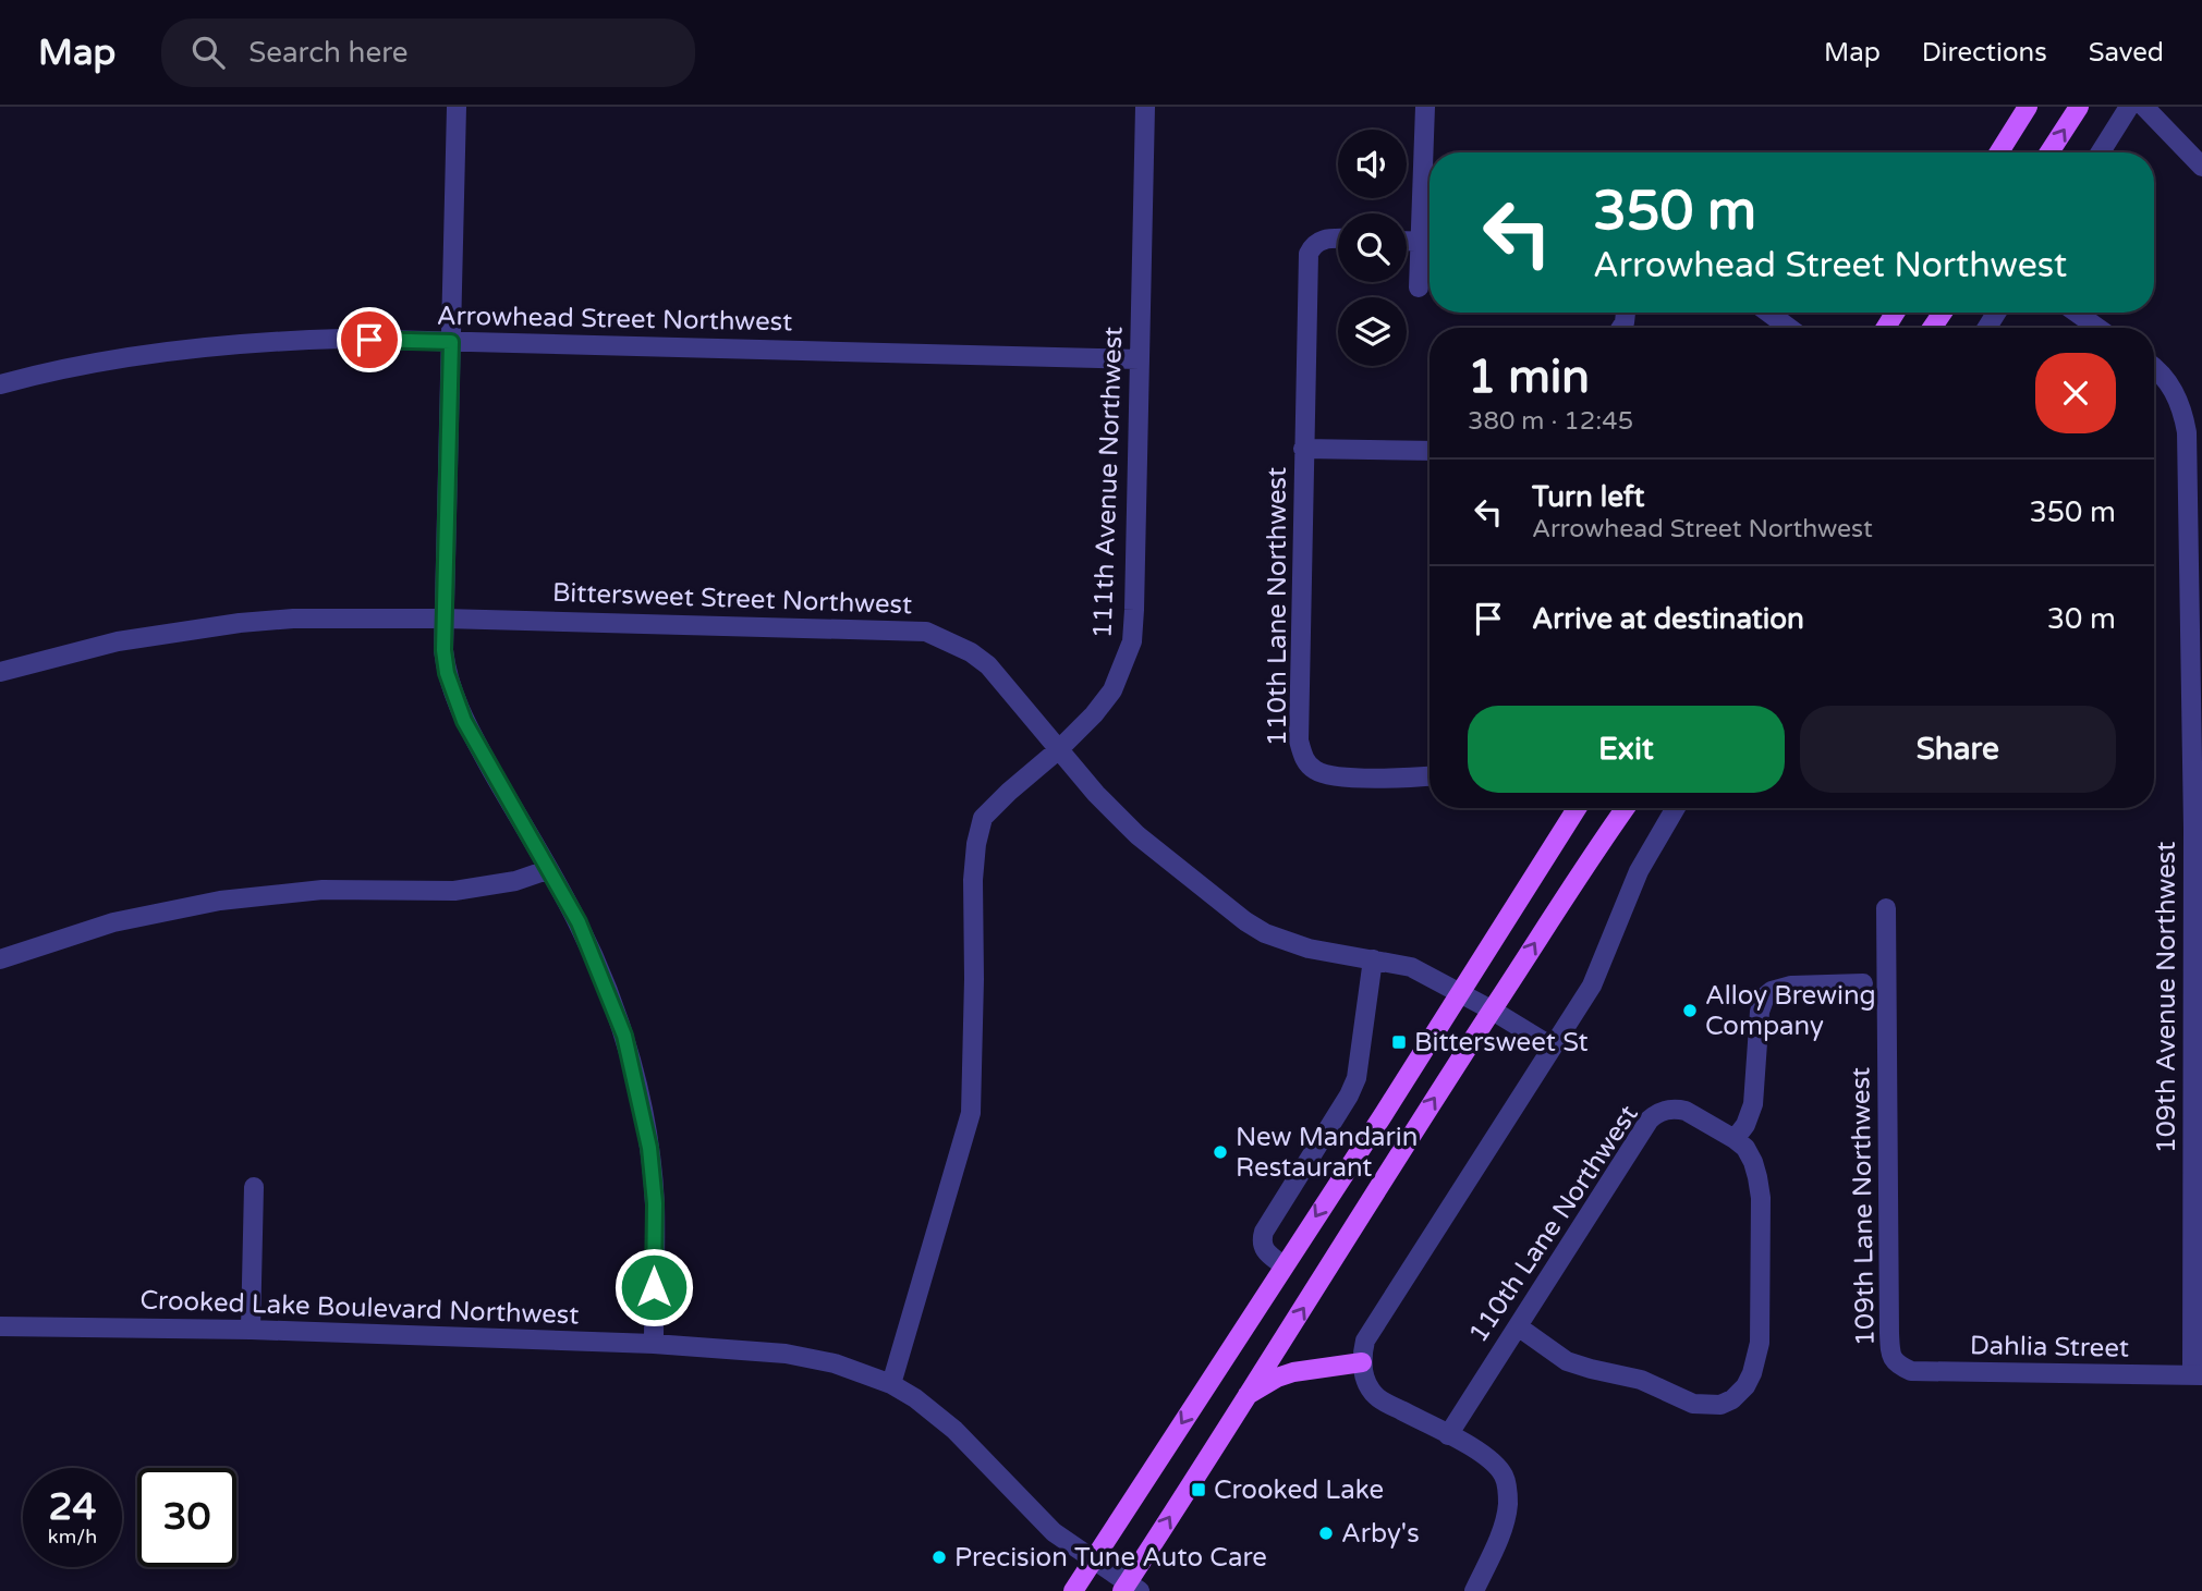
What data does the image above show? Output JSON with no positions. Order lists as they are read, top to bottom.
{
  "streets": {
    "street": [
      "Arrowhead Street Northwest",
      "111th Avenue Northwest",
      "Bittersweet Street Northwest",
      "110th Lane Northwest",
      "109th Avenue Northwest",
      "109th Lane Northwest",
      "Crooked Lake Boulevard Northwest",
      "Dahlia Street"
    ]
  },
  "crossings": [
    ["Arrowhead Street Northwest", "111th Avenue Northwest"],
    ["111th Avenue Northwest", "Bittersweet Street Northwest"],
    ["111th Avenue Northwest", "Crooked Lake Boulevard Northwest"],
    ["109th Avenue Northwest", "Dahlia Street"],
    ["109th Lane Northwest", "Dahlia Street"]
  ],
  "places": {
    "other": [
      "Alloy Brewing Company",
      "New Mandarin Restaurant",
      "Arby's",
      "Precision Tune Auto Care"
    ],
    "transit": ["Bittersweet St", "Crooked Lake"]
  },
  "page": {
    "header": "Map",
    "search": "Search here",
    "nav": ["Map", "Directions", "Saved"],
    "turn": ["350 m", "Arrowhead Street Northwest"],
    "heading": ["1 min", "380 m · 12:45"],
    "list": [
      {
        "name": "Turn left",
        "note": "Arrowhead Street Northwest",
        "value": "350 m"
      },
      {
        "name": "Arrive at destination",
        "value": "30 m"
      }
    ],
    "buttons": ["Exit", "Share"],
    "speed": "24 km/h",
    "limit": "30"
  }
}
